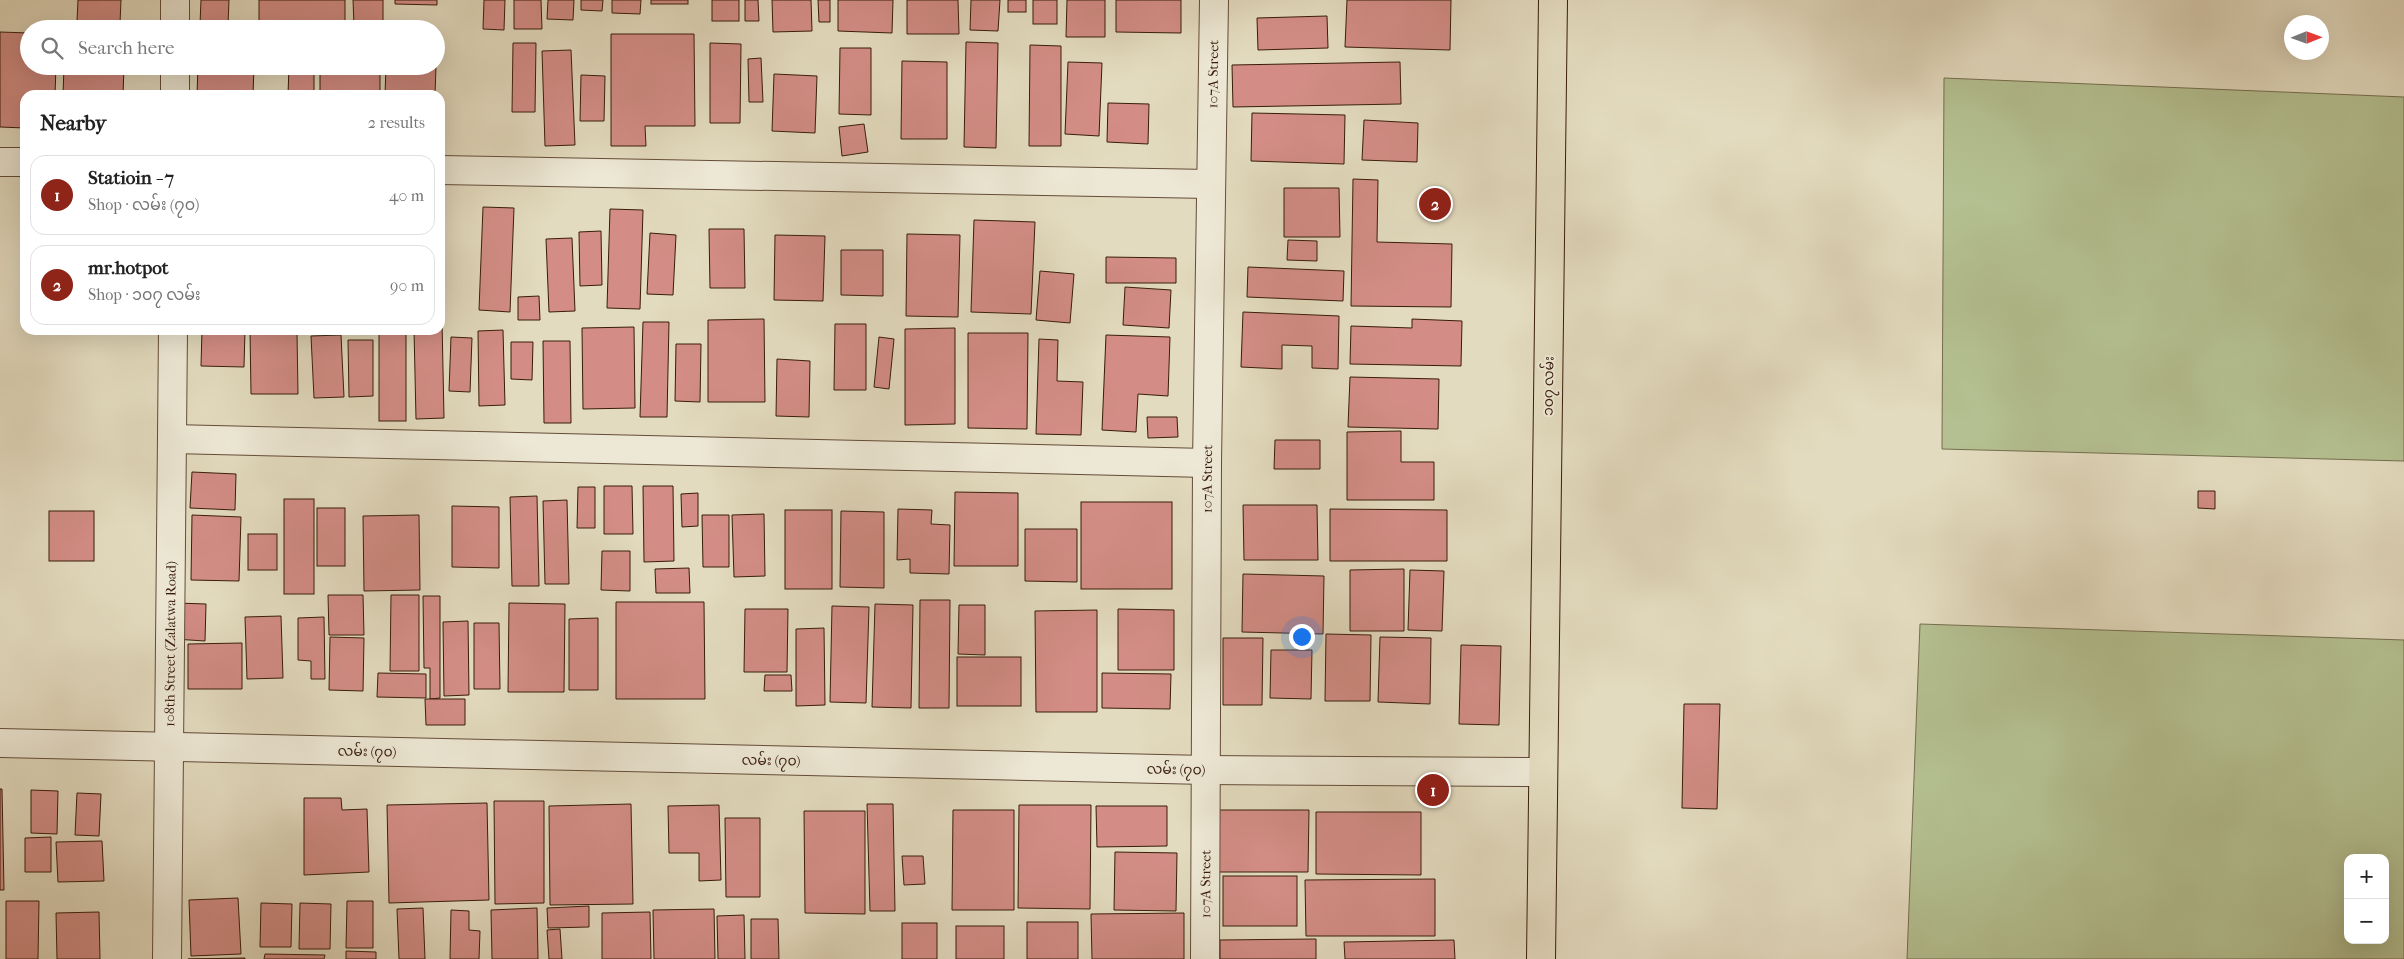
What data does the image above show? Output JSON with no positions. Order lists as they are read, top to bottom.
{
  "streets": {
    "main road": ["၁၀၇ လမ်း"],
    "street": ["107A Street", "108th Street (Zalatwa Road)", "လမ်း (၇၀)"]
  },
  "crossings": [
    ["107A Street", "လမ်း (၇၀)"],
    ["၁၀၇ လမ်း", "လမ်း (၇၀)"],
    ["108th Street (Zalatwa Road)", "လမ်း (၇၀)"]
  ],
  "north": "right",
  "page": {
    "search": "Search here",
    "heading": ["Nearby", "2 results"],
    "list": [
      {
        "mark": "1",
        "name": "Statioin - 7",
        "note": "Shop · လမ်း (၇၀)",
        "value": "40 m"
      },
      {
        "mark": "2",
        "name": "mr.hotpot",
        "note": "Shop · ၁၀၇ လမ်း",
        "value": "90 m"
      }
    ],
    "pins": ["2", "1"],
    "map_buttons": ["+", "−"]
  }
}
